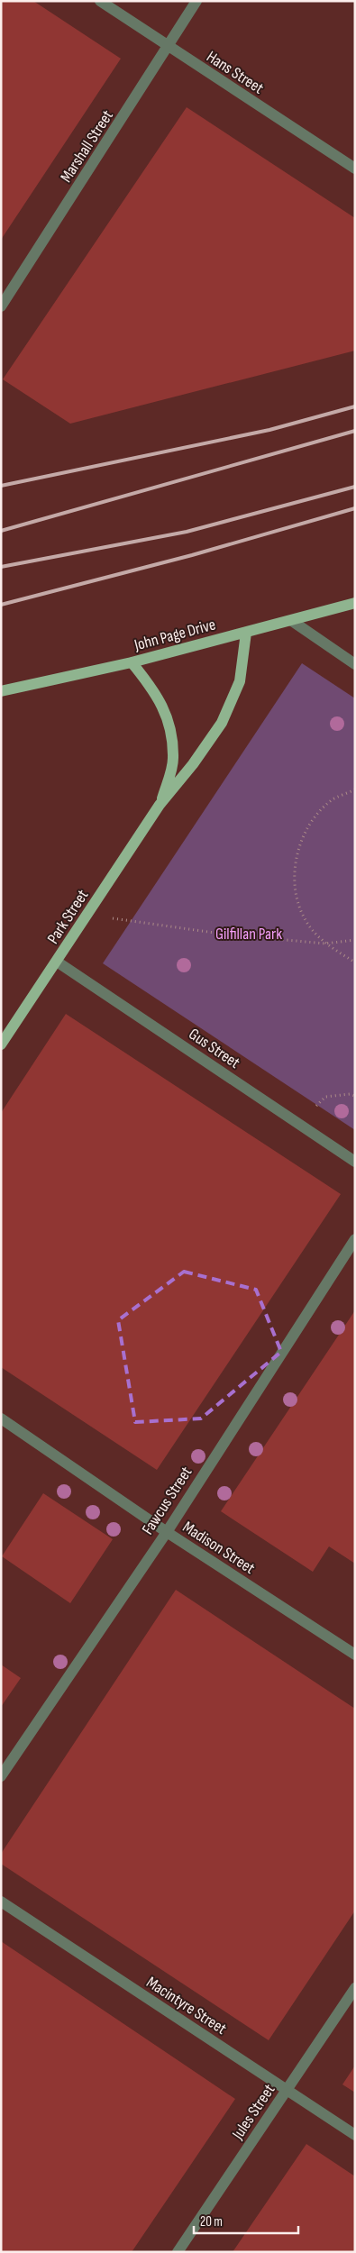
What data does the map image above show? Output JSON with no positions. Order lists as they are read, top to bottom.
{
  "streets": {
    "main road": ["John Page Drive", "Park Street"],
    "street": [
      "Hans Street",
      "Marshall Street",
      "Gus Street",
      "Fawcus Street",
      "Madison Street",
      "Macintyre Street",
      "Jules Street"
    ]
  },
  "crossings": [
    ["Hans Street", "Marshall Street"],
    ["John Page Drive", "Park Street"],
    ["Park Street", "Gus Street"],
    ["Fawcus Street", "Madison Street"],
    ["Macintyre Street", "Jules Street"]
  ],
  "parks": ["Gilfillan Park"],
  "scale_bar": "20 m"
}
